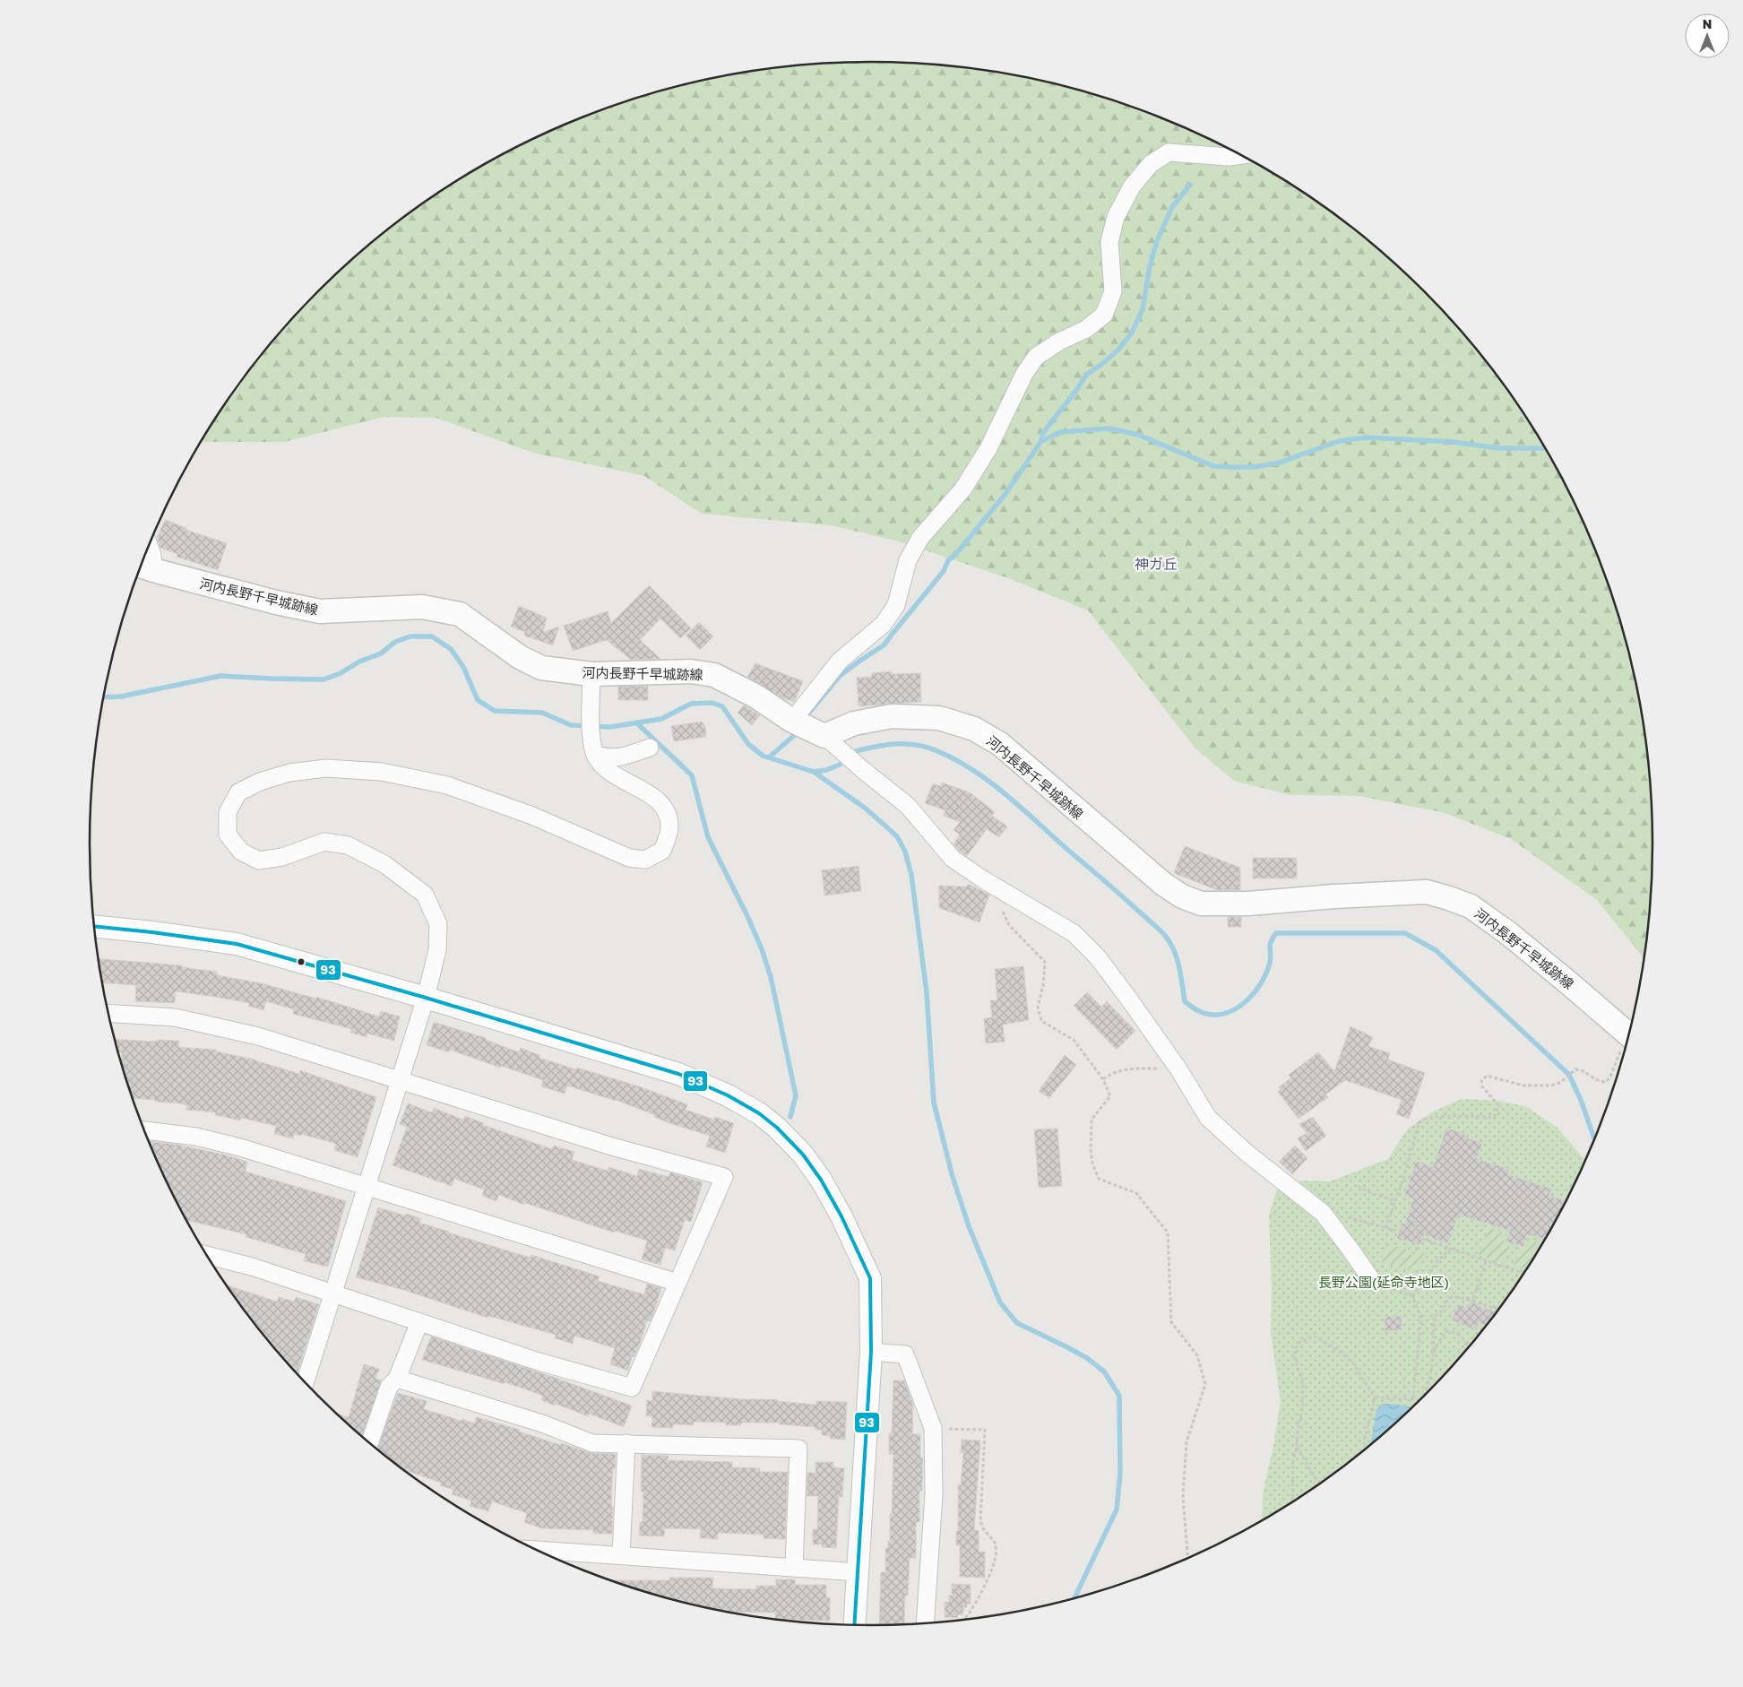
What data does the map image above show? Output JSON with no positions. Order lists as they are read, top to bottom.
{
  "streets": {
    "main road": ["河内長野千早城跡線"]
  },
  "districts": ["神ガ丘"],
  "parks": ["長野公園(延命寺地区)"],
  "lines": ["transit line 93"],
  "north": "top"
}
